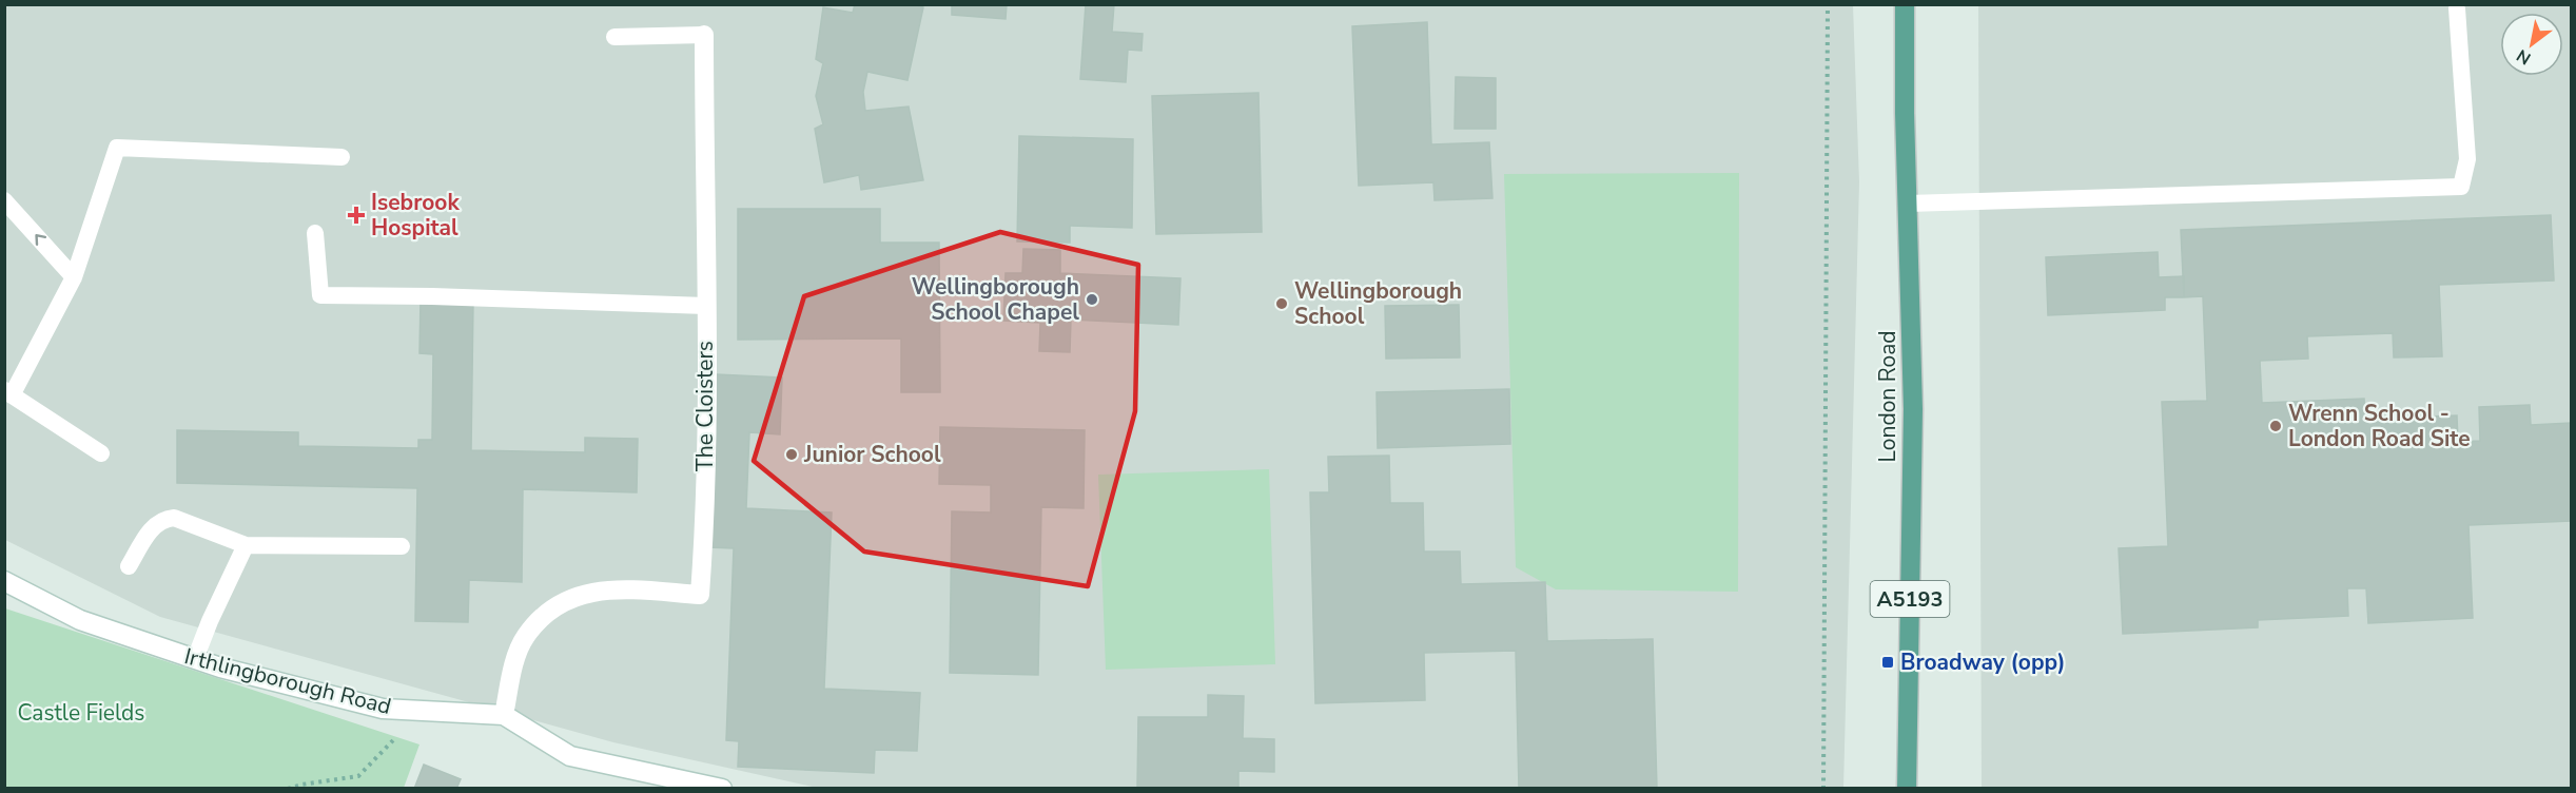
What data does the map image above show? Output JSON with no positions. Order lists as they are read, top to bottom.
{
  "streets": {
    "main road": ["London Road", "A5193"],
    "street": ["The Cloisters", "Irthlingborough Road"]
  },
  "crossings": [
    ["The Cloisters", "Irthlingborough Road"]
  ],
  "parks": ["Castle Fields"],
  "places": {
    "health": ["Isebrook Hospital"],
    "other": [
      "Wellingborough School Chapel",
      "Wellingborough School",
      "Wrenn School - London Road Site",
      "Junior School"
    ],
    "transit": ["Broadway (opp)"]
  },
  "north": "bottom left"
}
